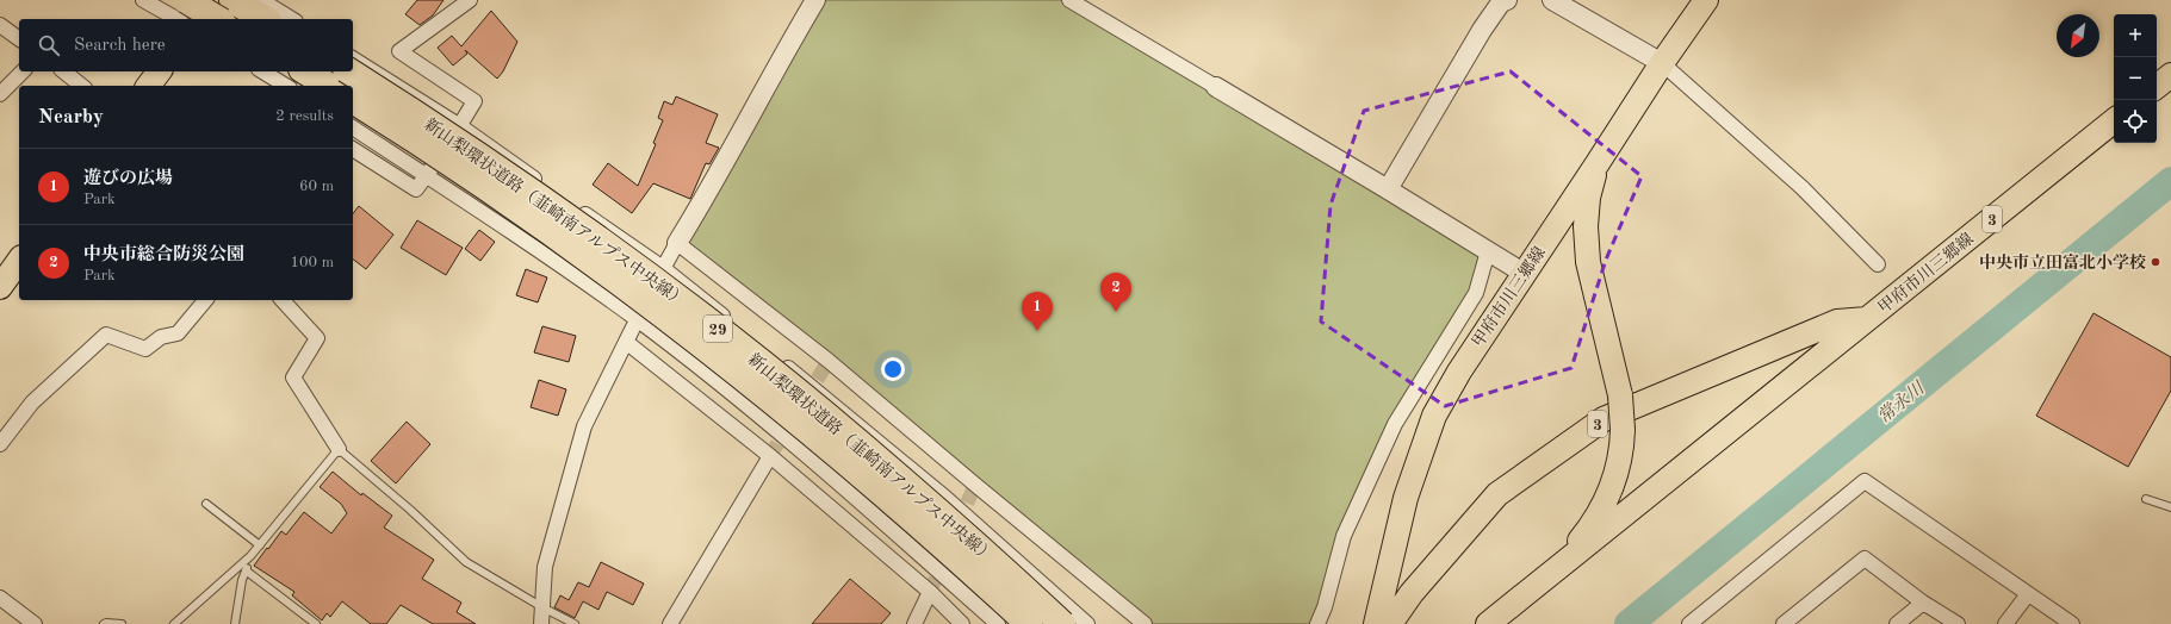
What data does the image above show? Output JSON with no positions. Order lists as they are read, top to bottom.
{
  "streets": {
    "highway": ["新山梨環状道路（韮崎南アルプス中央線）", "29"],
    "main road": ["3", "甲府市川三郷線"]
  },
  "water": ["常永川"],
  "places": ["中央市立田富北小学校"],
  "north": "bottom left",
  "page": {
    "map_buttons": ["+", "−"],
    "search": "Search here",
    "heading": ["Nearby", "2 results"],
    "list": [
      {
        "mark": "1",
        "name": "遊びの広場",
        "note": "Park",
        "value": "60 m"
      },
      {
        "mark": "2",
        "name": "中央市総合防災公園",
        "note": "Park",
        "value": "100 m"
      }
    ],
    "pins": ["2", "1"]
  }
}
